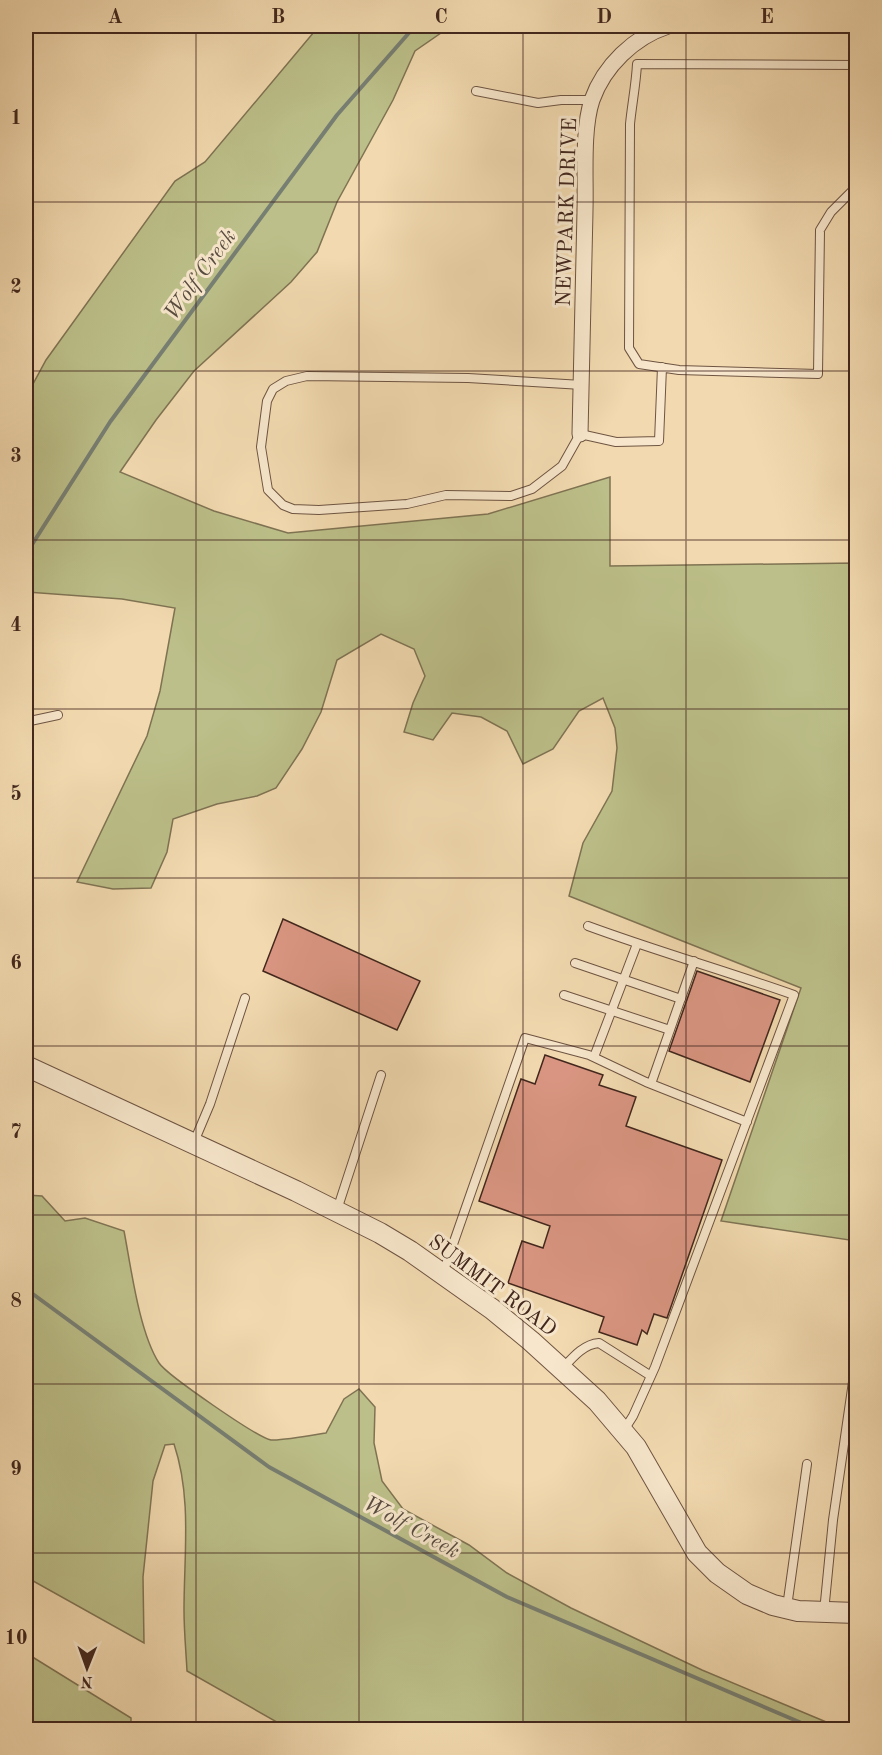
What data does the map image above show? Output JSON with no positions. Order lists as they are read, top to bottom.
{
  "streets": {
    "street": ["NEWPARK DRIVE", "SUMMIT ROAD"]
  },
  "water": ["Wolf Creek"],
  "north": "bottom",
  "grid": {
    "columns": [
      "A",
      "B",
      "C",
      "D",
      "E"
    ],
    "rows": [
      "1",
      "2",
      "3",
      "4",
      "5",
      "6",
      "7",
      "8",
      "9",
      "10"
    ]
  }
}
